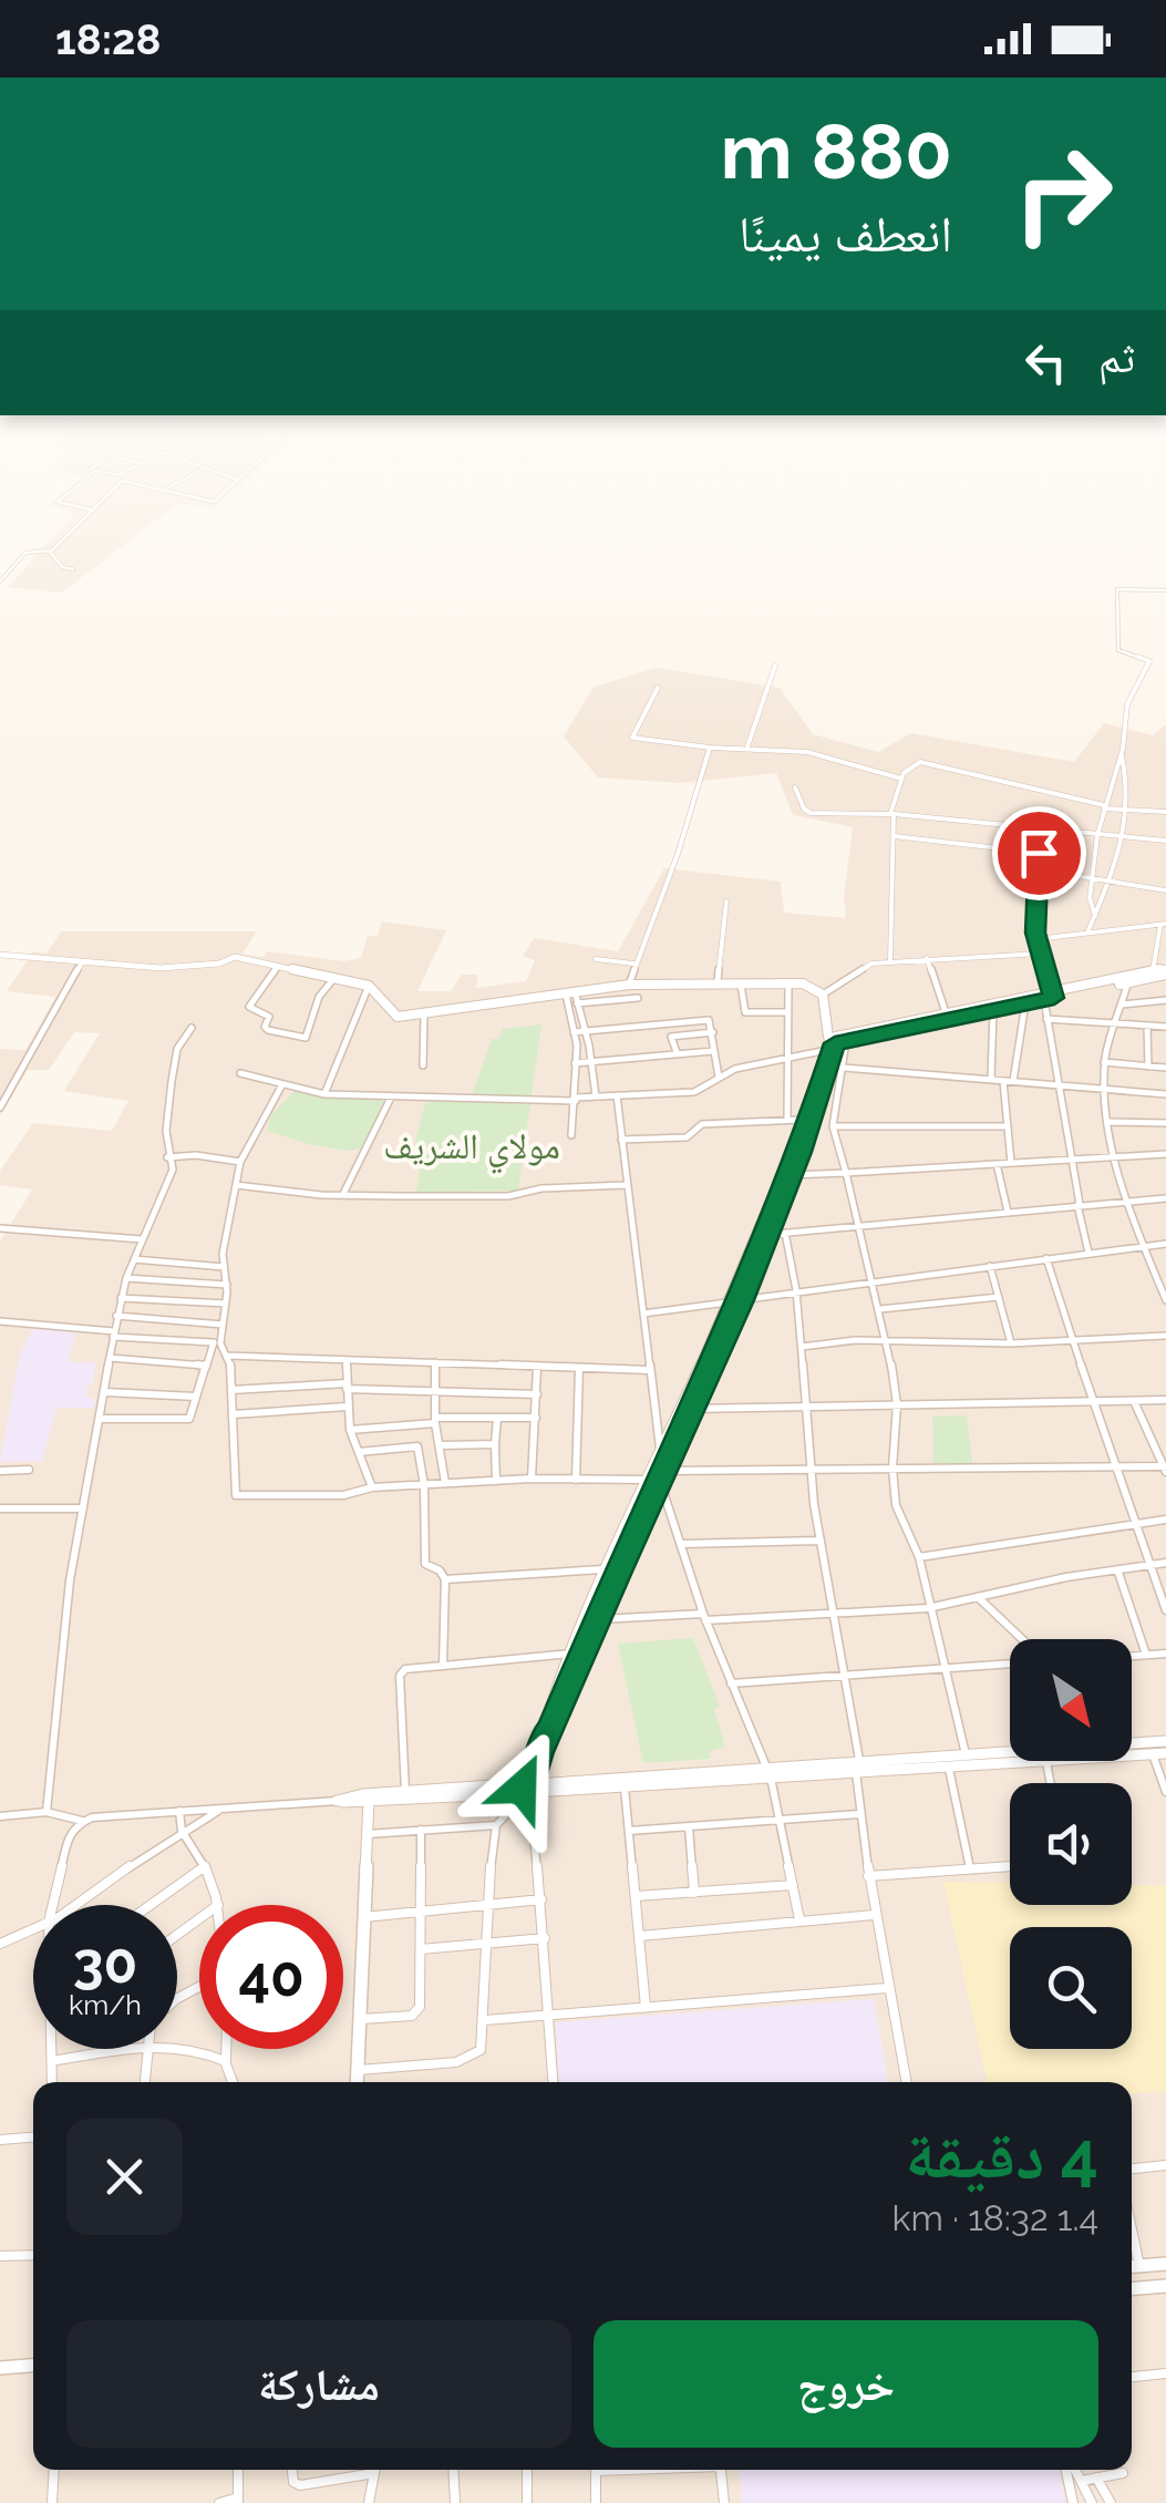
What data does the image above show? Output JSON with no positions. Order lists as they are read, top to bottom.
{
  "parks": ["مولاي الشريف"],
  "north": "bottom right",
  "page": {
    "status": "18:28",
    "turn": ["880 m", "انعطف يمينًا"],
    "then": "ثم",
    "speed": "30 km/h",
    "limit": "40",
    "heading": ["4 دقيقة", "1.4 km · 18:32"],
    "buttons": ["خروج", "مشاركة"]
  }
}
